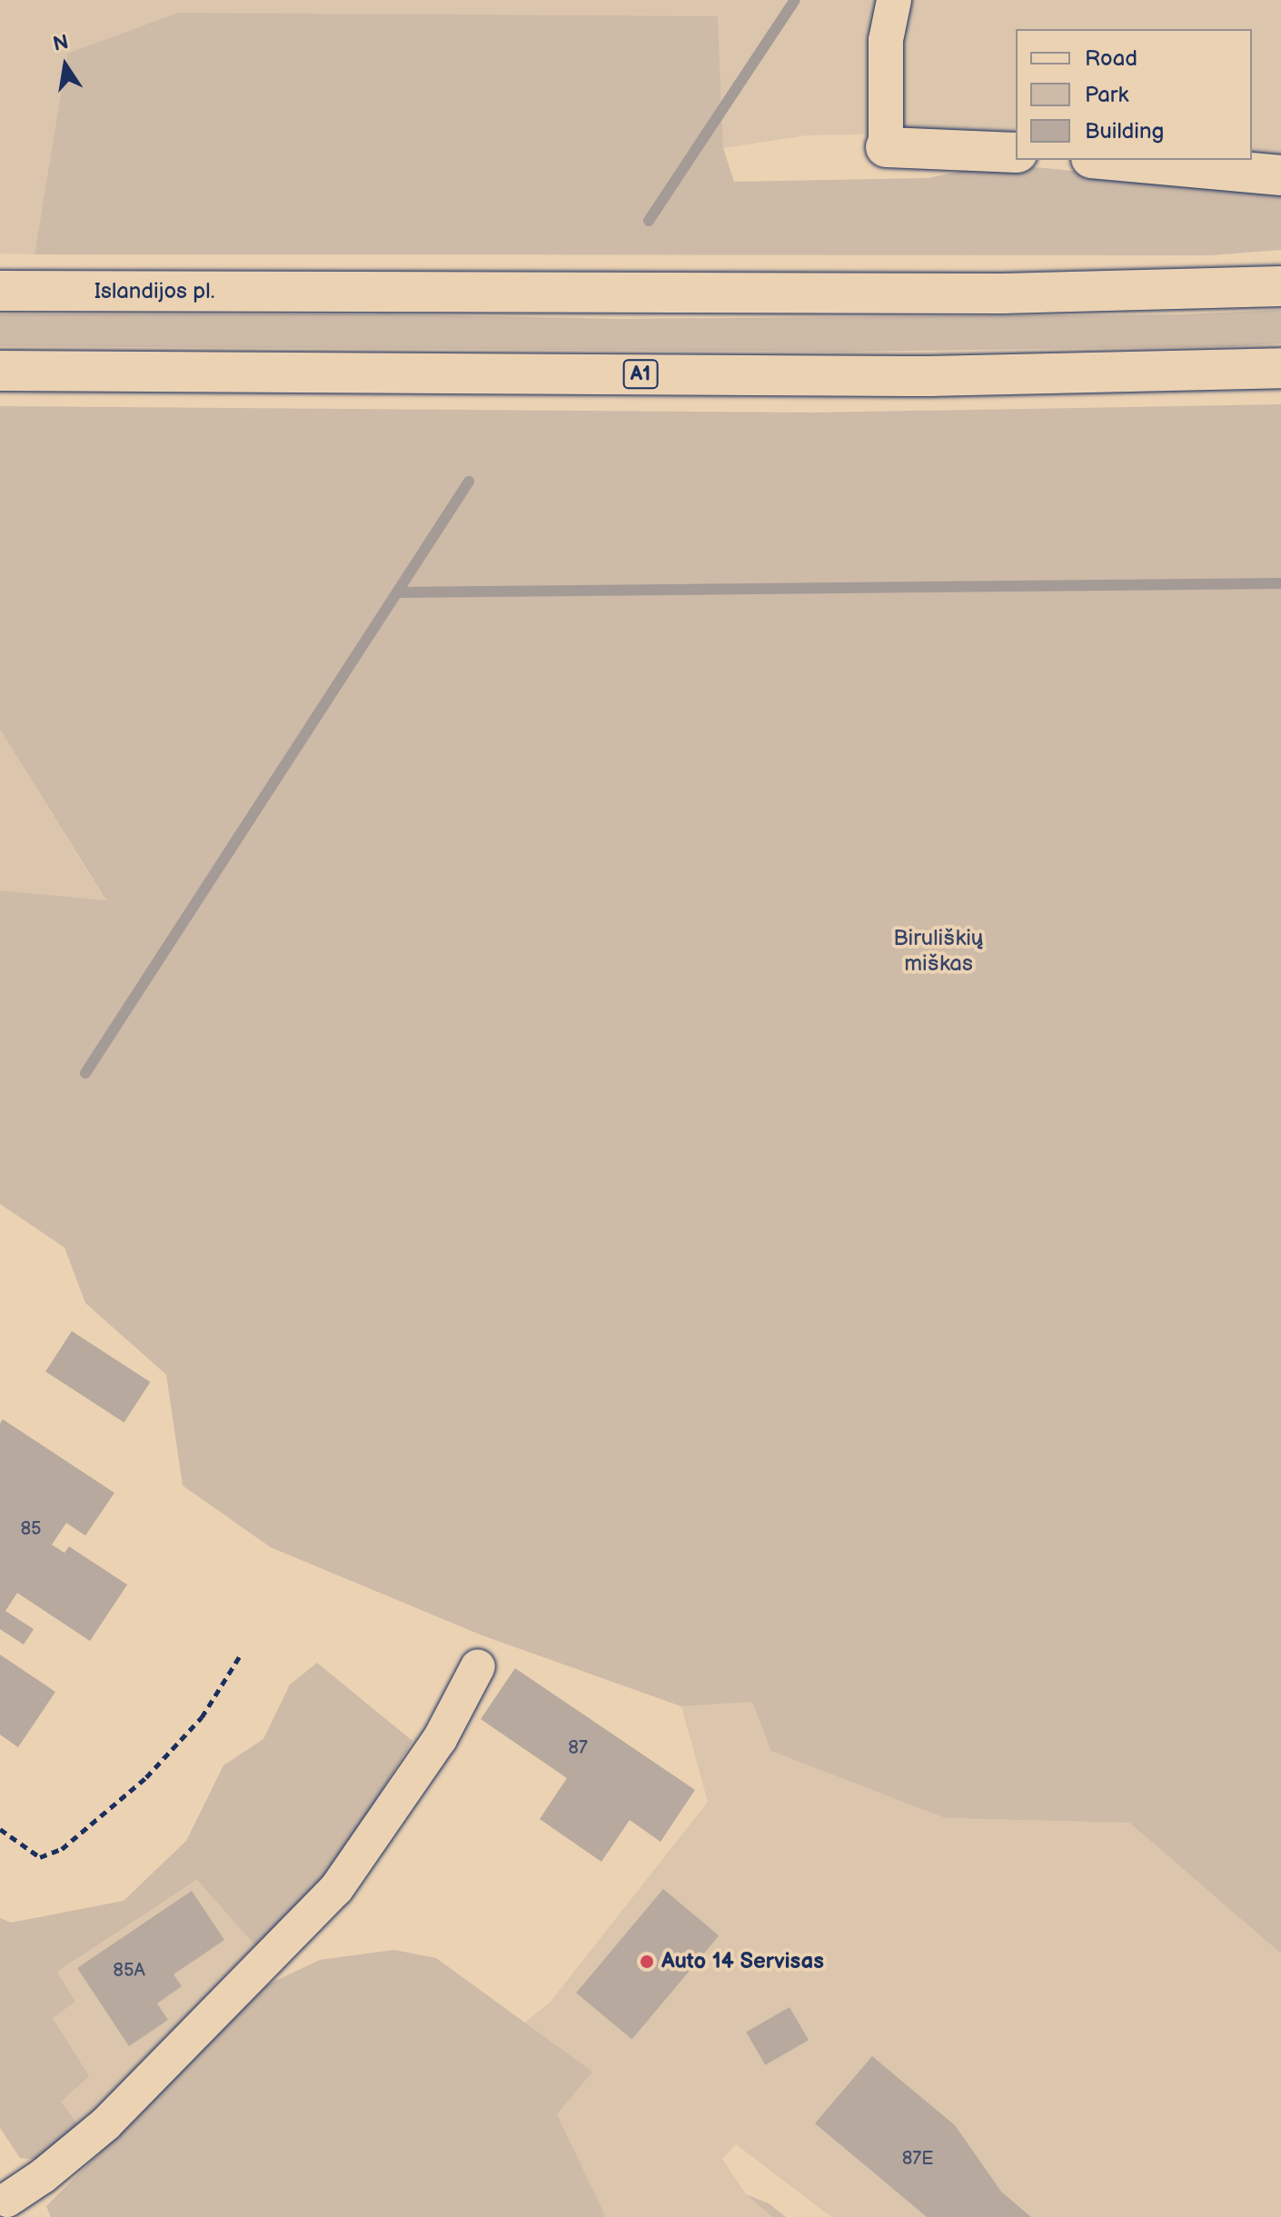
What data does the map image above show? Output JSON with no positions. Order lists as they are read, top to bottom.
{
  "streets": {
    "highway": ["Islandijos pl.", "A1"]
  },
  "parks": ["Biruliškių miškas"],
  "places": ["Auto 14 Servisas"],
  "house_numbers": [
    "85",
    "87",
    "85A",
    "87E"
  ],
  "legend": ["Road", "Park", "Building"],
  "north": "top"
}
